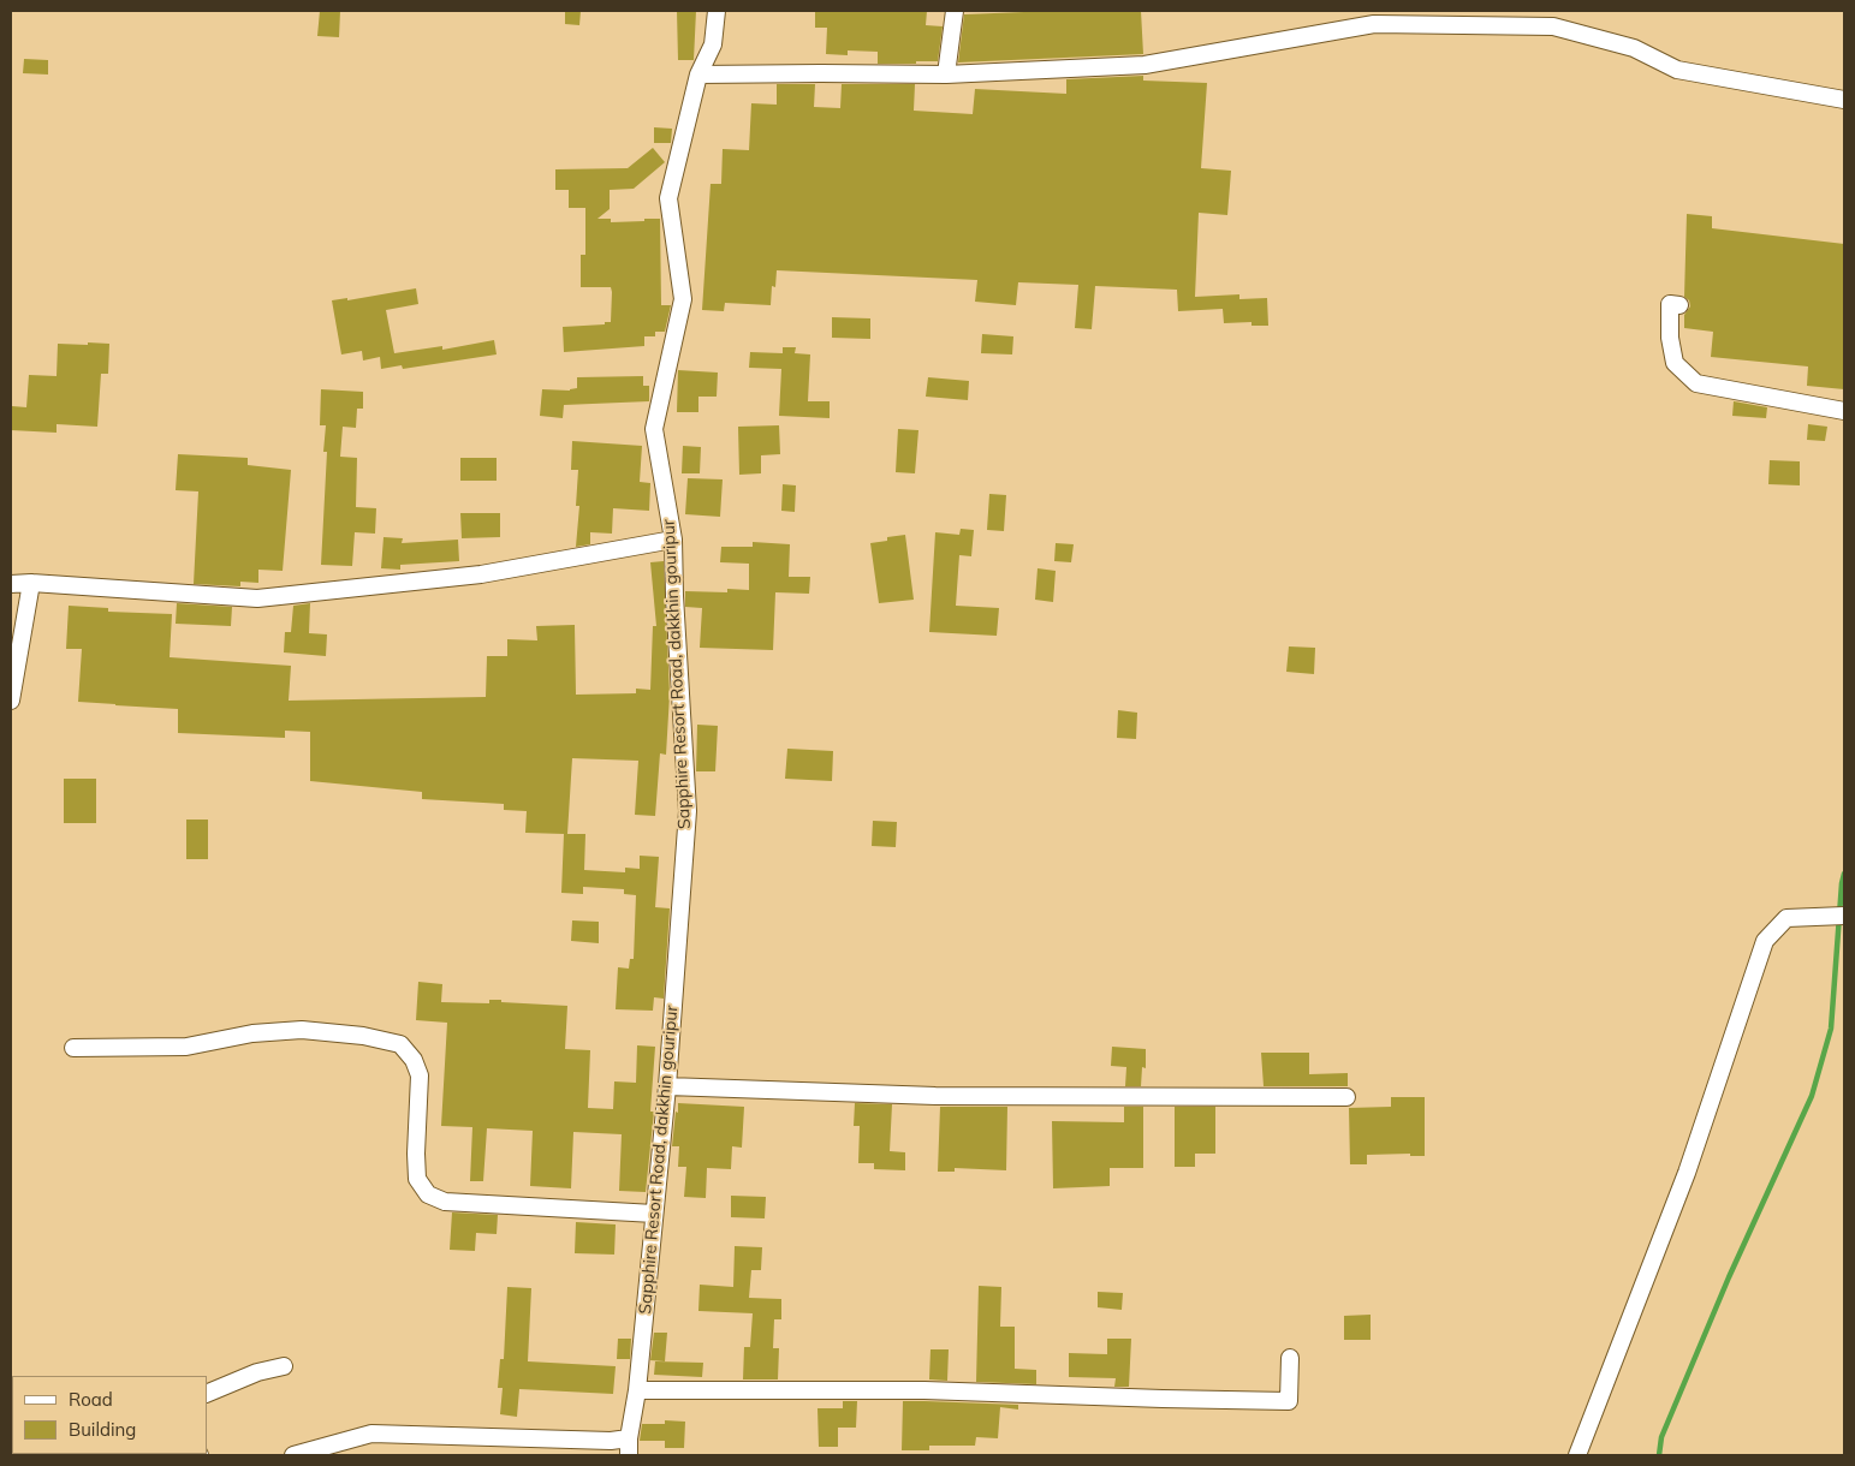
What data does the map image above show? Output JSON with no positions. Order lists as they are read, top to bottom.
{
  "streets": {
    "street": ["Sapphire Resort Road, dakkhin gouripur"]
  },
  "legend": ["Road", "Building"]
}
